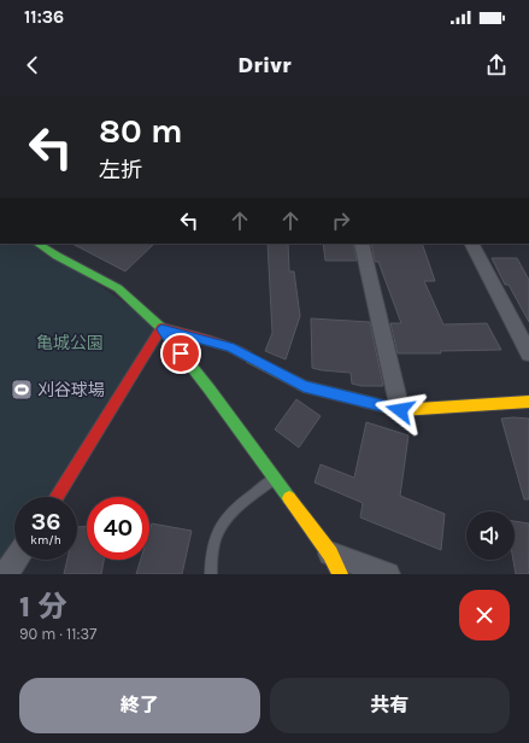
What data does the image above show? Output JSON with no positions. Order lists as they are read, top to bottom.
{
  "parks": ["亀城公園"],
  "places": {
    "sports": ["刈谷球場"]
  },
  "page": {
    "status": "11:36",
    "header": "Drivr",
    "turn": ["80 m", "左折"],
    "speed": "36 km/h",
    "limit": "40",
    "heading": ["1 分", "90 m · 11:37"],
    "buttons": ["終了", "共有"]
  }
}
